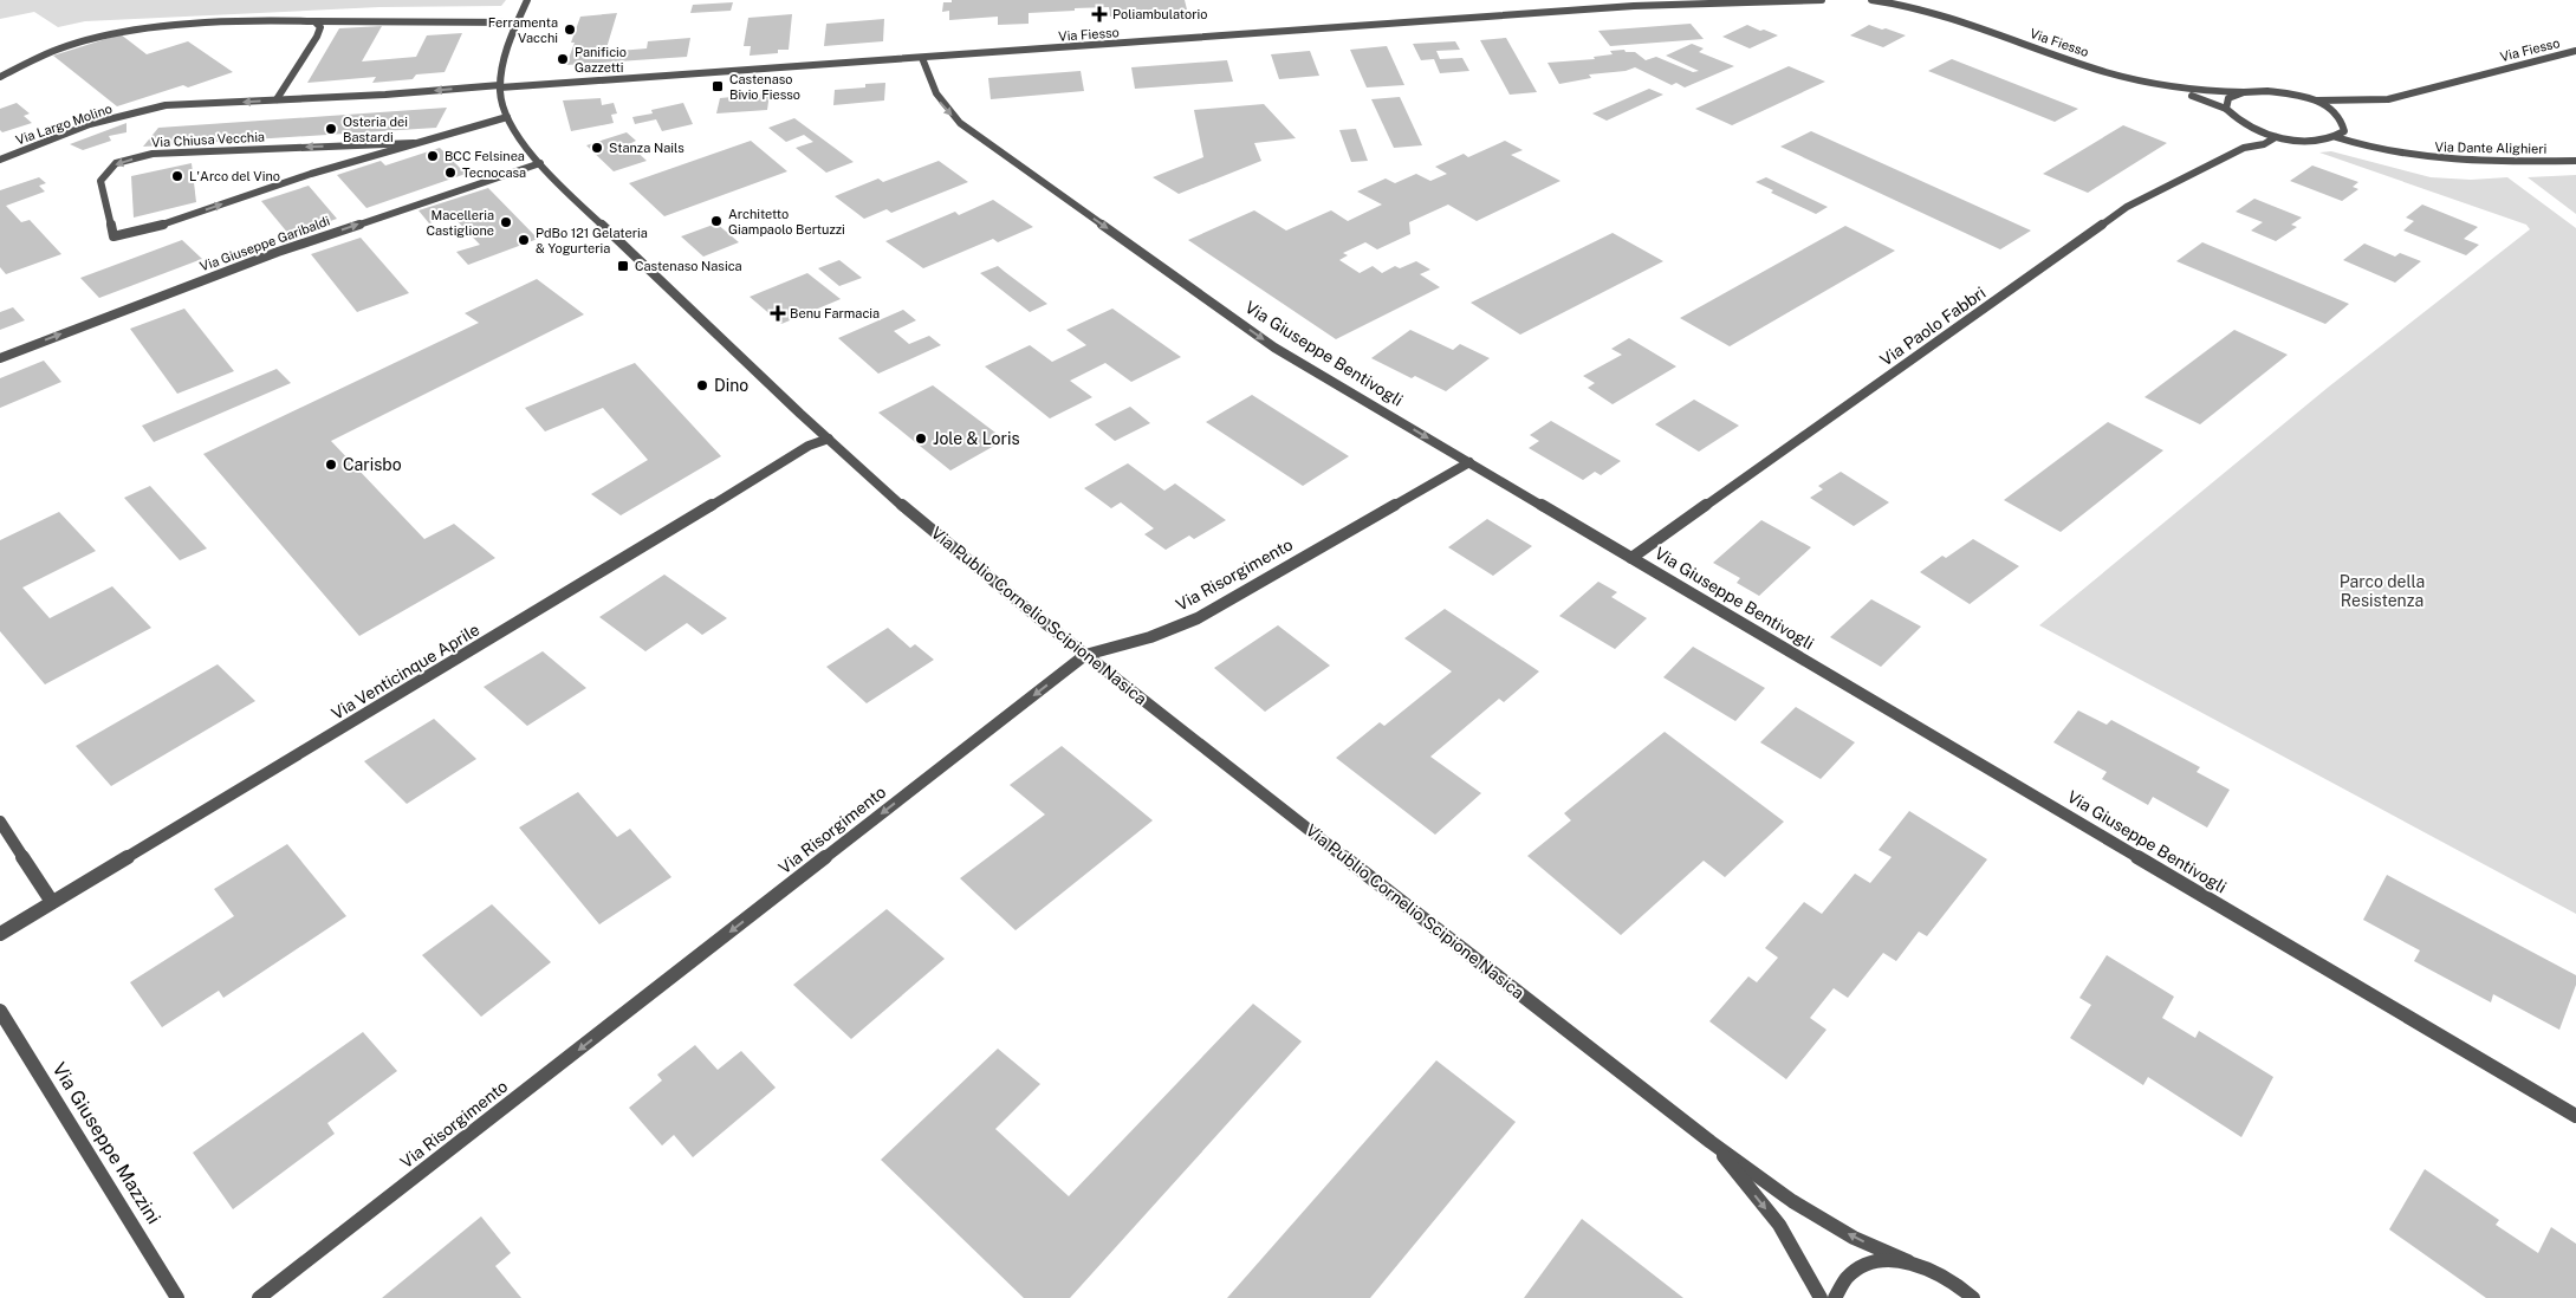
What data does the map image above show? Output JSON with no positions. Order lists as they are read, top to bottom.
{
  "streets": {
    "street": [
      "Via Fiesso",
      "Via Largo Molino",
      "Via Chiusa Vecchia",
      "Via Dante Alighieri",
      "Via Giuseppe Garibaldi",
      "Via Paolo Fabbri",
      "Via Giuseppe Bentivogli",
      "Via Risorgimento",
      "Via Publio Cornelio Scipione Nasica",
      "Via Venticinque Aprile",
      "Via Giuseppe Mazzini"
    ]
  },
  "crossings": [
    ["Via Fiesso", "Via Largo Molino"],
    ["Via Fiesso", "Via Giuseppe Bentivogli"],
    ["Via Fiesso", "Via Publio Cornelio Scipione Nasica"],
    ["Via Largo Molino", "Via Publio Cornelio Scipione Nasica"],
    ["Via Chiusa Vecchia", "Via Publio Cornelio Scipione Nasica"],
    ["Via Giuseppe Garibaldi", "Via Publio Cornelio Scipione Nasica"],
    ["Via Paolo Fabbri", "Via Giuseppe Bentivogli"],
    ["Via Giuseppe Bentivogli", "Via Risorgimento"],
    ["Via Risorgimento", "Via Publio Cornelio Scipione Nasica"],
    ["Via Publio Cornelio Scipione Nasica", "Via Venticinque Aprile"]
  ],
  "one_way": ["Via Giuseppe Garibaldi", "Via Risorgimento"],
  "parks": ["Parco della Resistenza"],
  "places": {
    "health": ["Poliambulatorio", "Benu Farmacia"],
    "other": [
      "Ferramenta Vacchi",
      "Panificio Gazzetti",
      "Osteria dei Bastardi",
      "Stanza Nails",
      "BCC Felsinea",
      "Tecnocasa",
      "L'Arco del Vino",
      "Architetto Giampaolo Bertuzzi",
      "Macelleria Castiglione",
      "PdBo 121 Gelateria & Yogurteria",
      "Dino",
      "Jole & Loris",
      "Carisbo"
    ],
    "transit": ["Castenaso Bivio Fiesso", "Castenaso Nasica"]
  }
}
